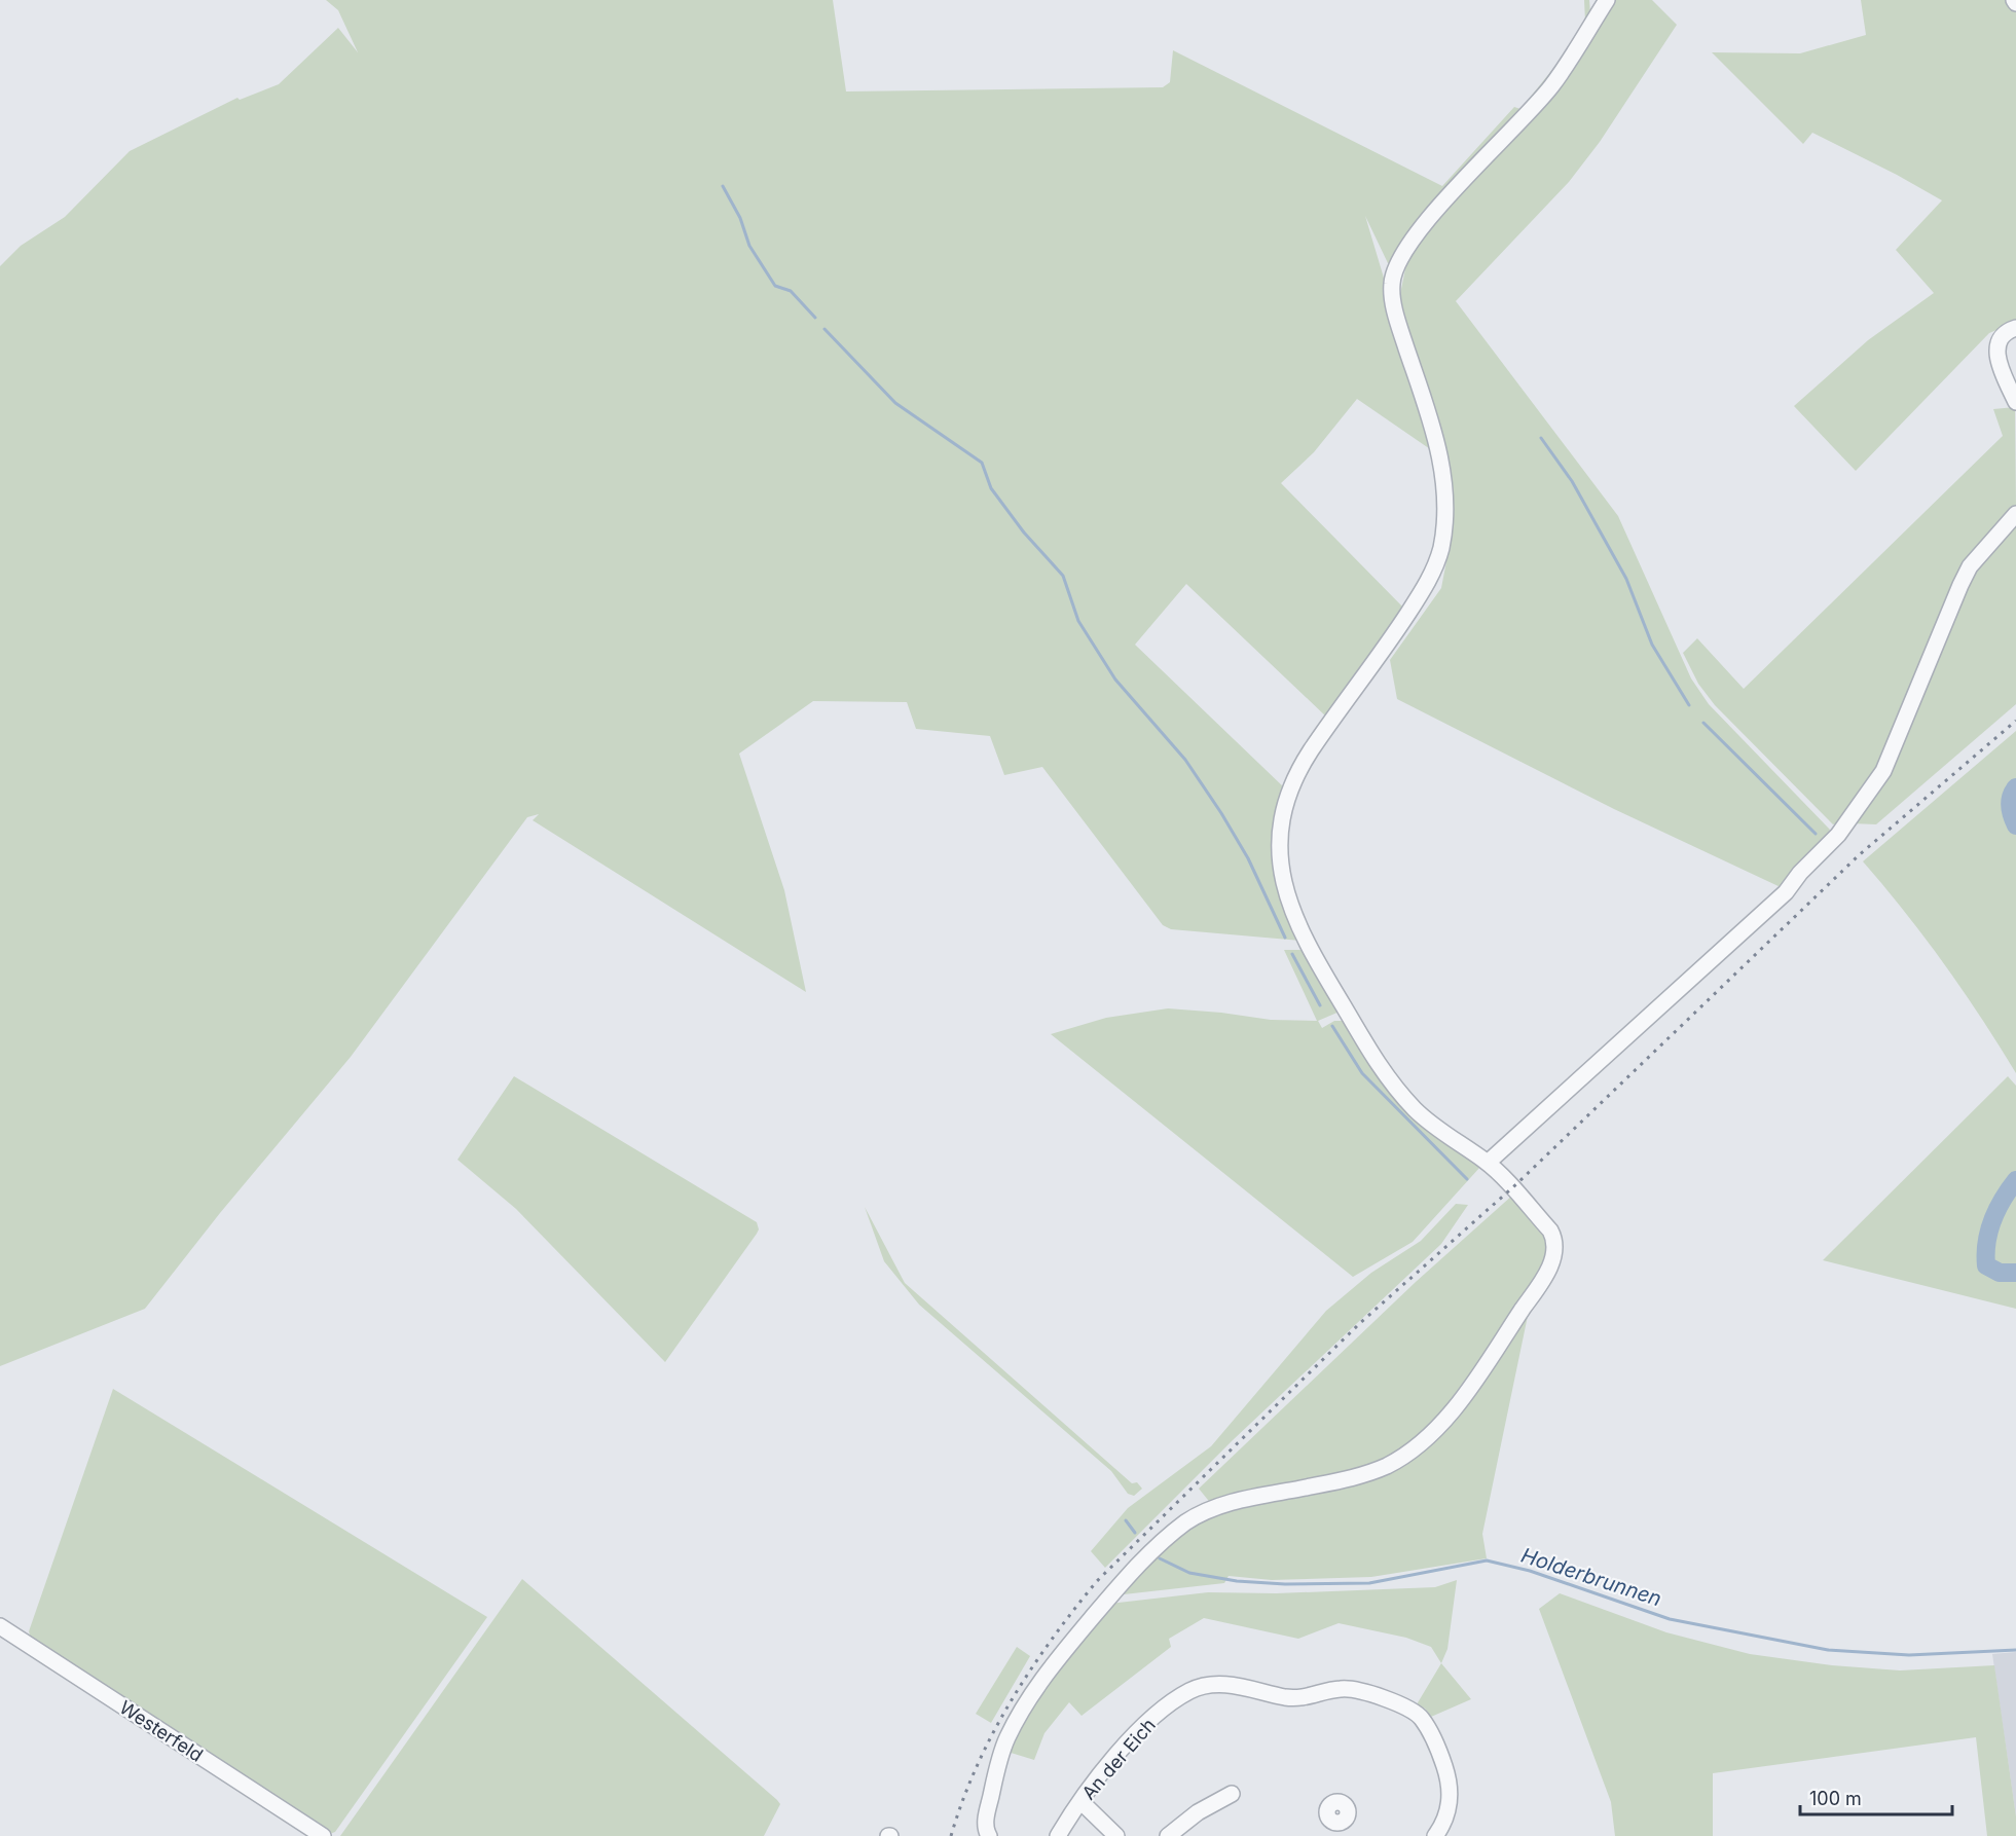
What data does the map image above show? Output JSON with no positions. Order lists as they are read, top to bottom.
{
  "streets": {
    "street": ["Westerfeld", "An der Eich"]
  },
  "water": ["Holderbrunnen"],
  "scale_bar": "100 m"
}
